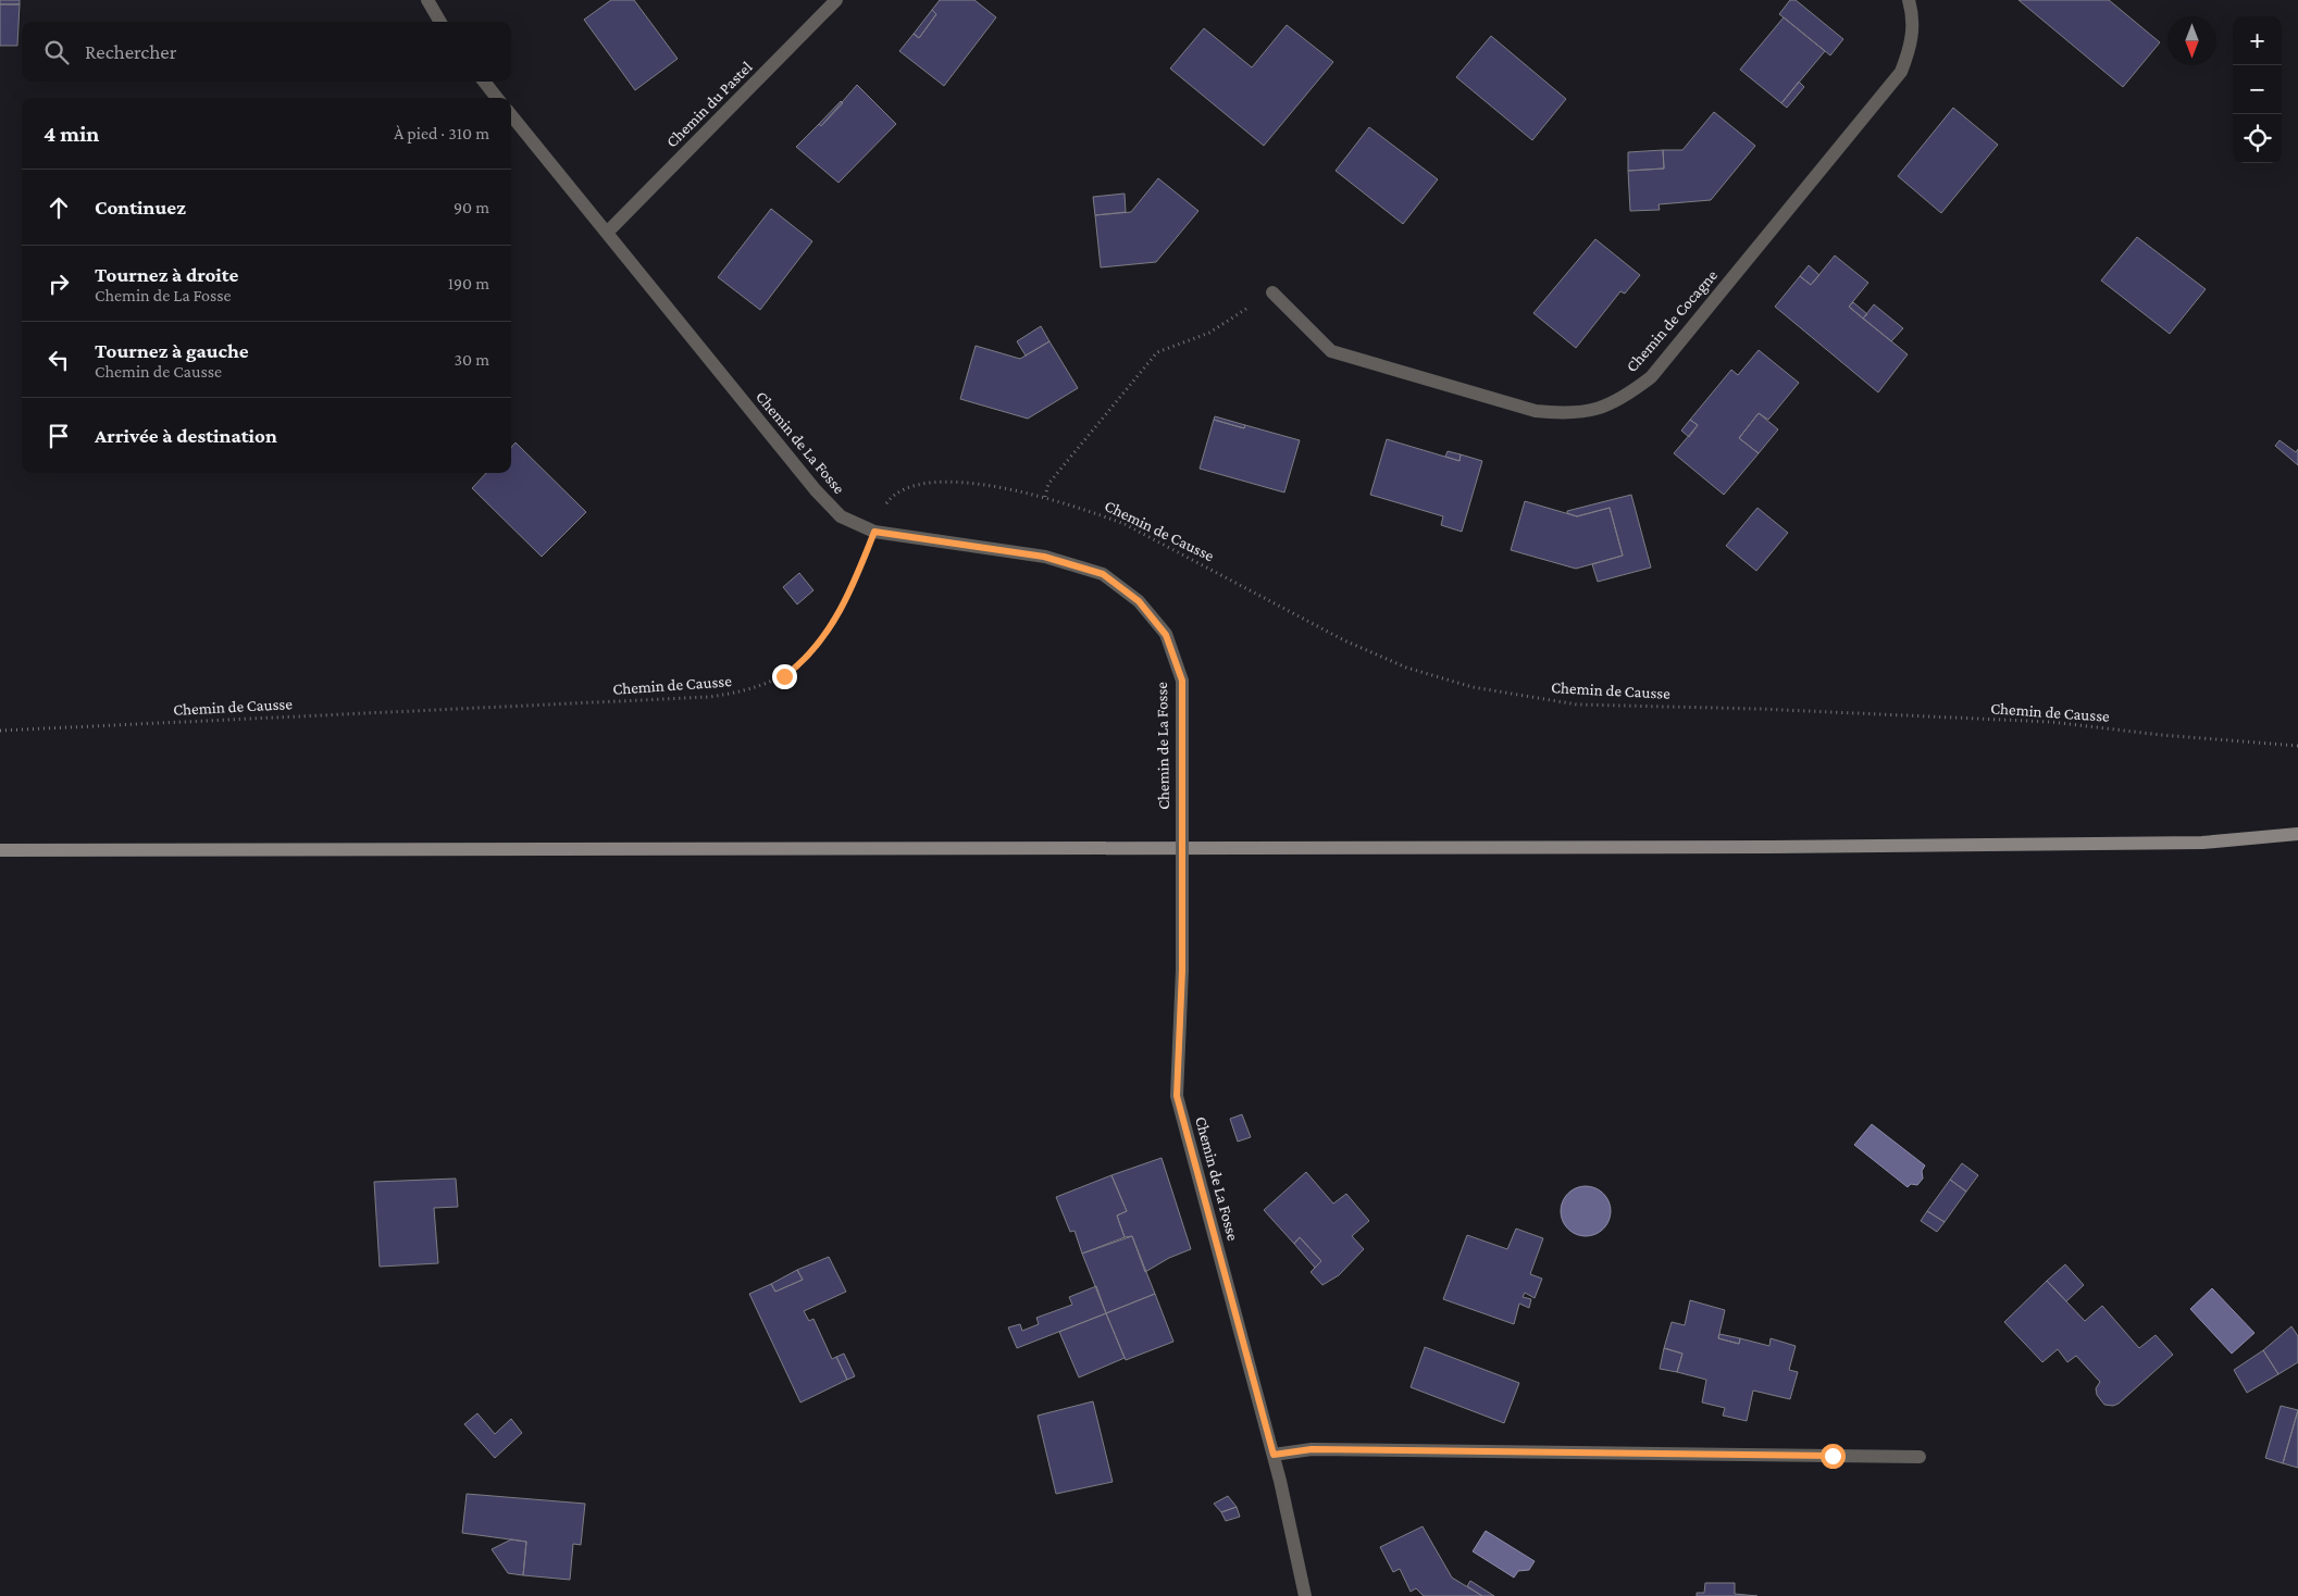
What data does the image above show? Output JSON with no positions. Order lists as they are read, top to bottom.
{
  "streets": {
    "street": ["Chemin du Pastel", "Chemin de Cocagne", "Chemin de La Fosse"],
    "path": ["Chemin de Causse"]
  },
  "crossings": [
    ["Chemin du Pastel", "Chemin de La Fosse"],
    ["Chemin de La Fosse", "Chemin de Causse"]
  ],
  "north": "bottom",
  "page": {
    "map_buttons": ["+", "−"],
    "search": "Rechercher",
    "heading": ["4 min", "À pied · 310 m"],
    "list": [
      ["Continuez", "90 m"],
      ["Tournez à droite", "Chemin de La Fosse", "190 m"],
      ["Tournez à gauche", "Chemin de Causse", "30 m"],
      "Arrivée à destination"
    ]
  }
}
